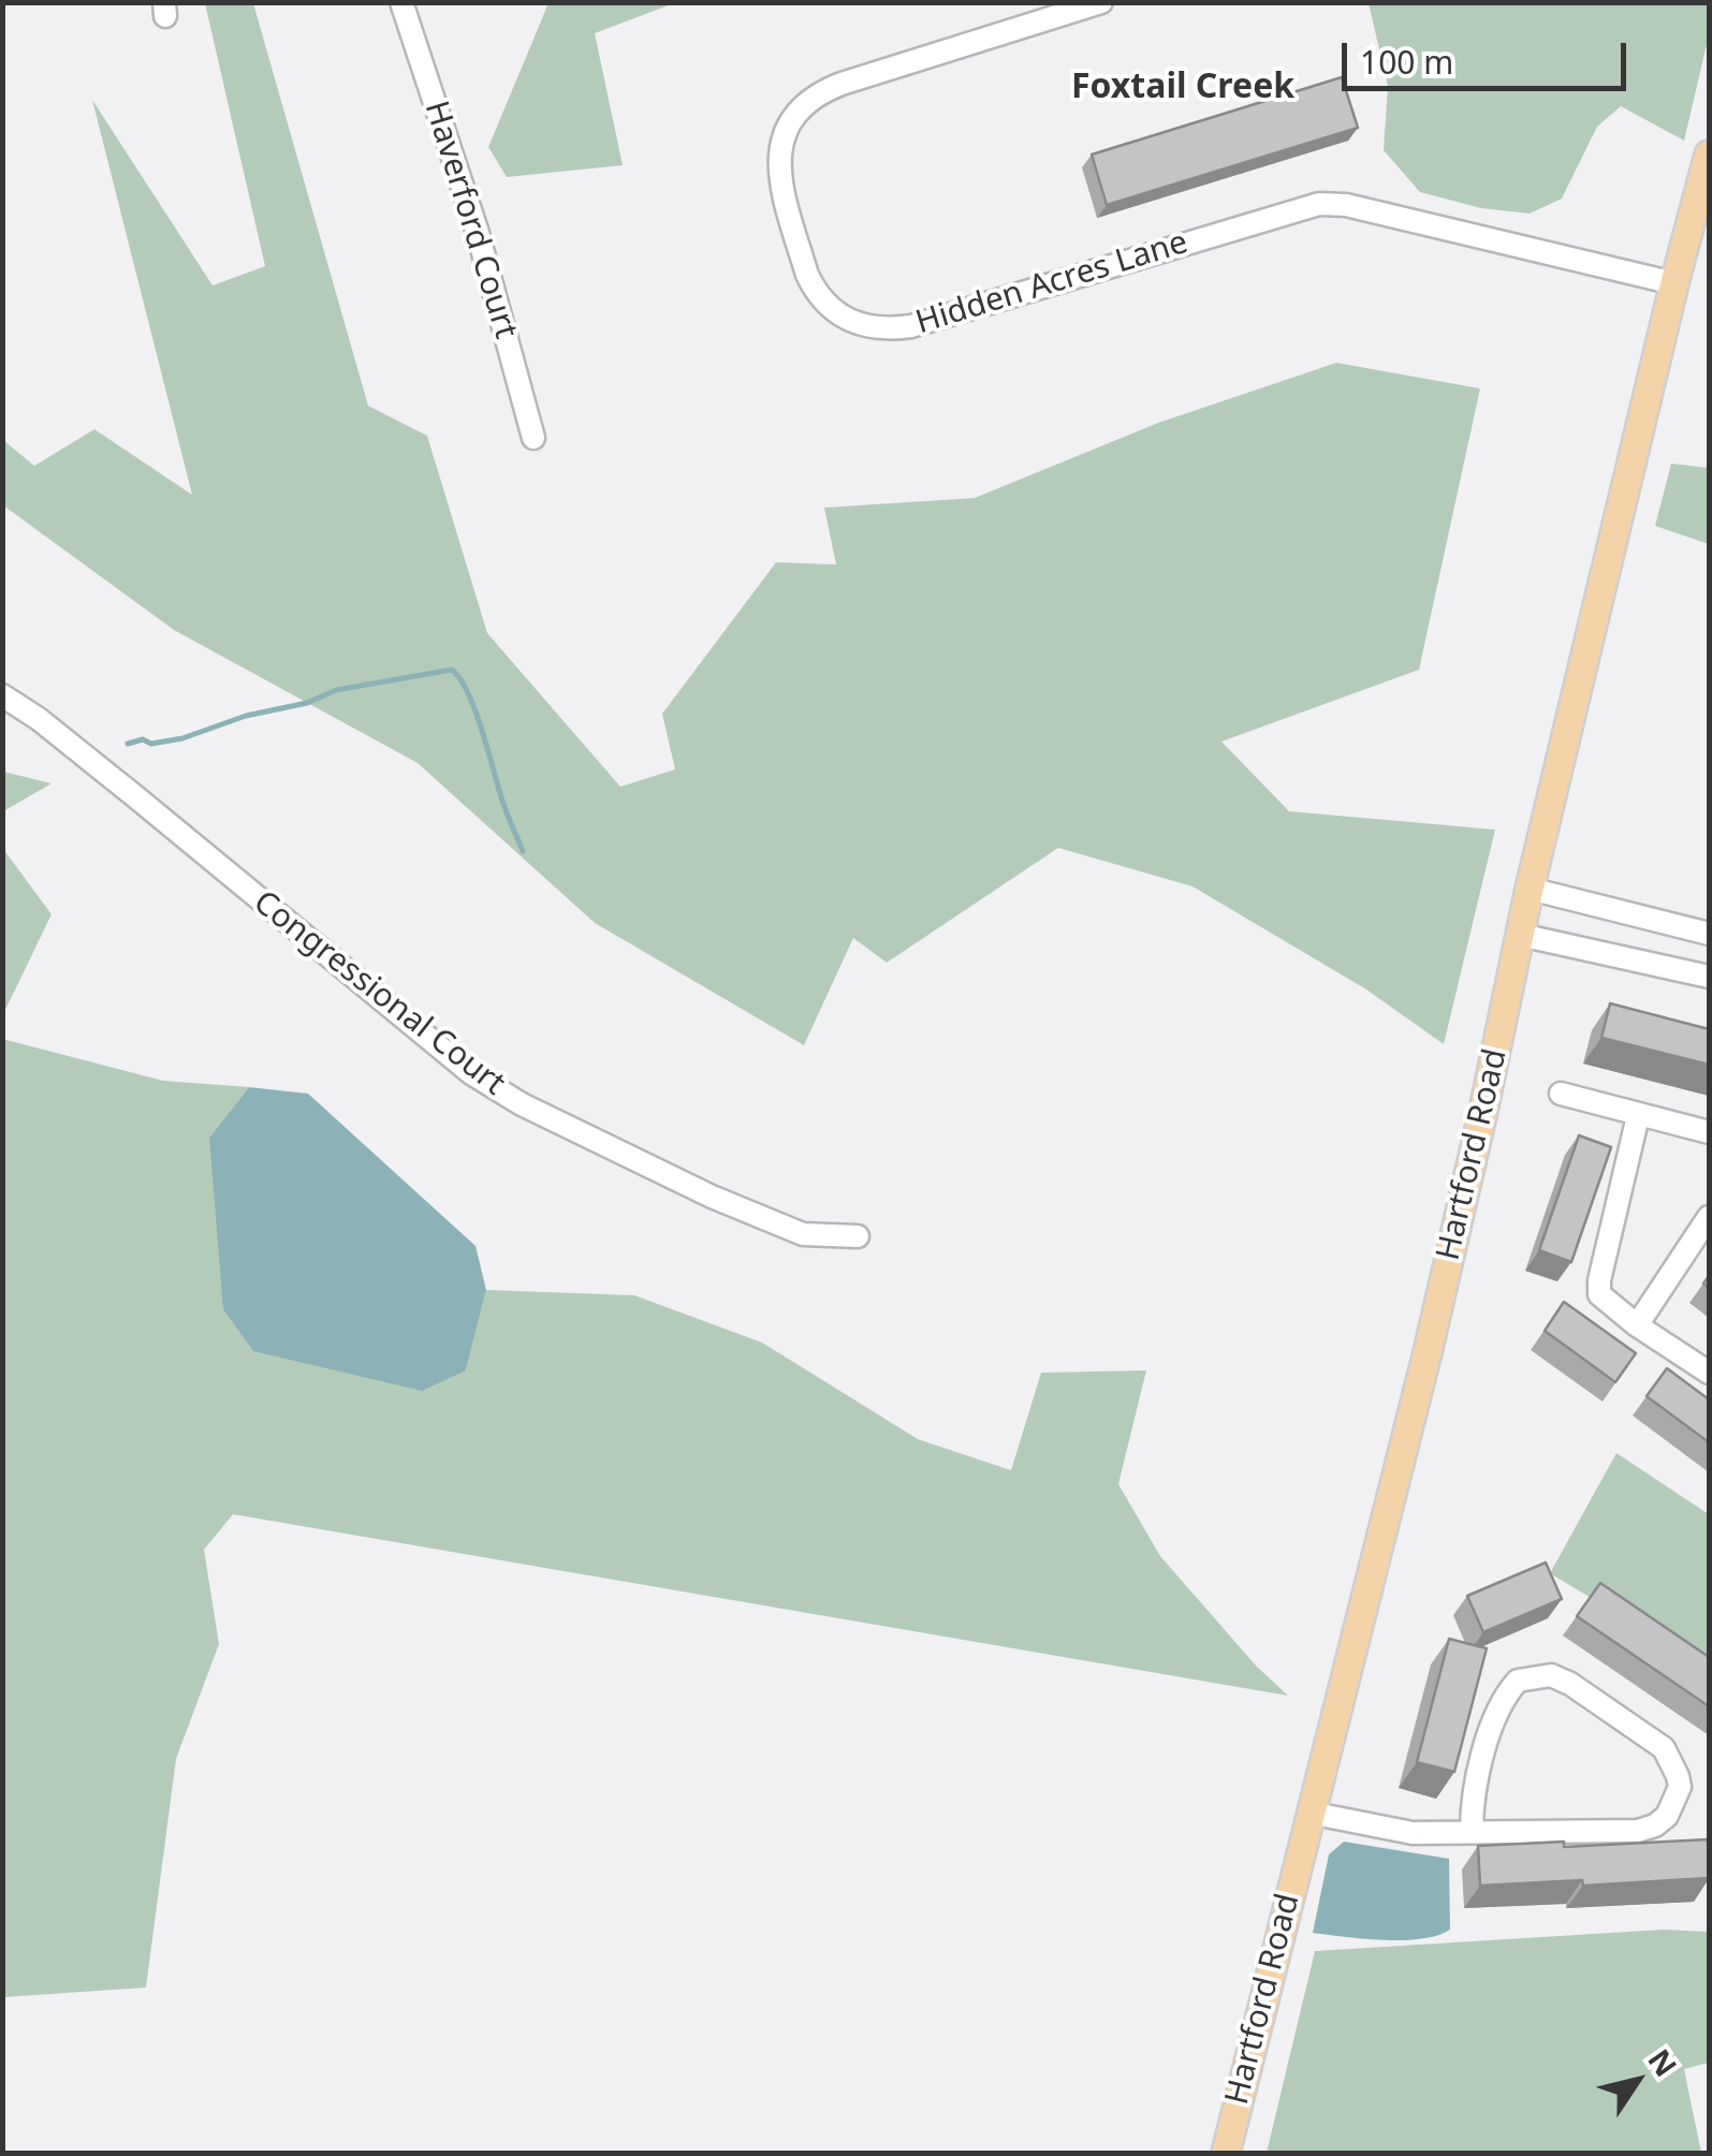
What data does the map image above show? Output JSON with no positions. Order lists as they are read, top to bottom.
{
  "streets": {
    "main road": ["Hartford Road"],
    "street": ["Haverford Court", "Hidden Acres Lane", "Congressional Court"]
  },
  "crossings": [
    ["Hidden Acres Lane", "Hartford Road"]
  ],
  "districts": ["Foxtail Creek"],
  "scale_bar": "100 m",
  "north": "top right"
}
